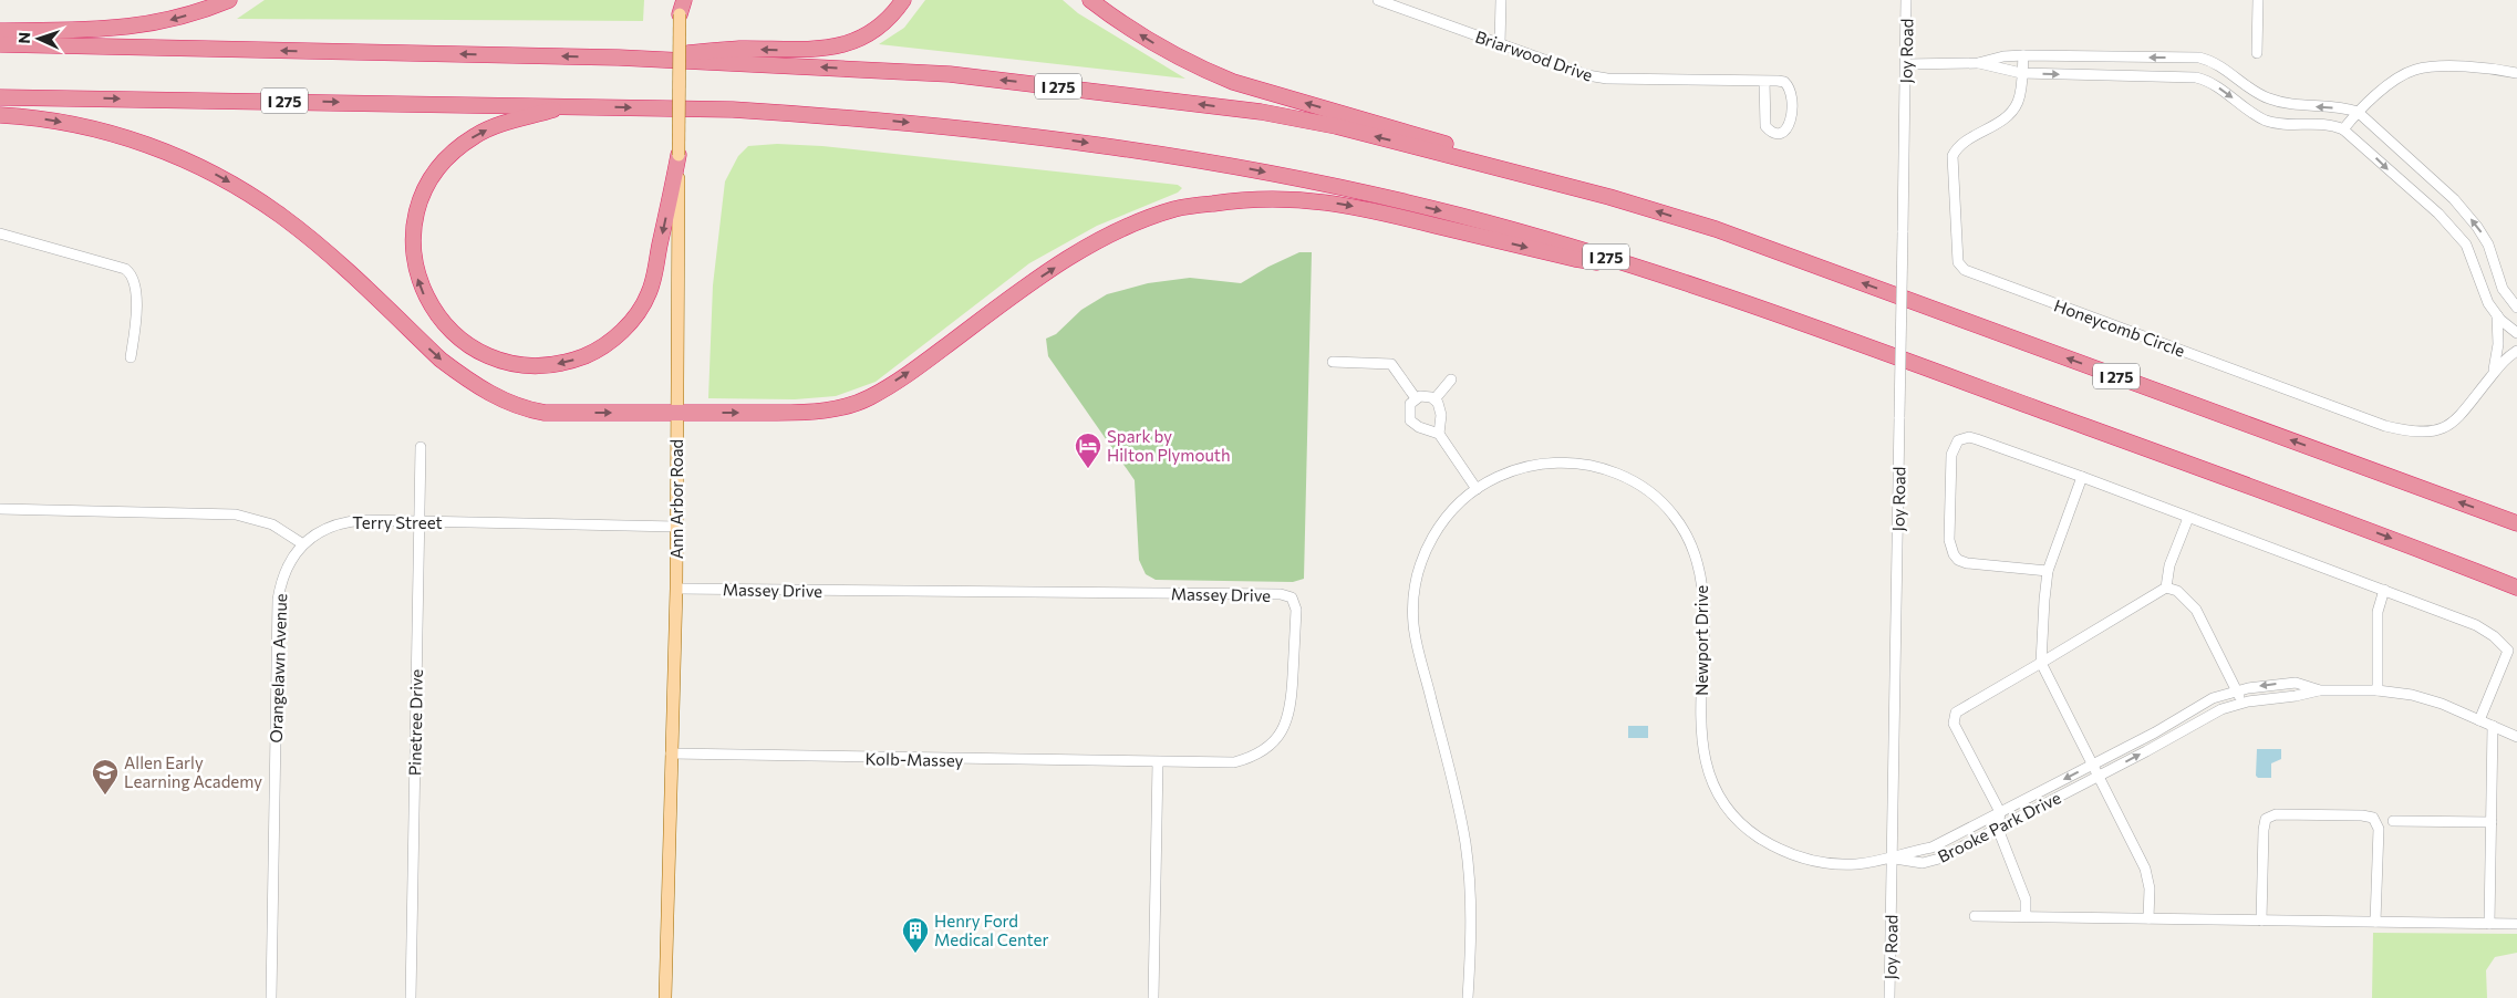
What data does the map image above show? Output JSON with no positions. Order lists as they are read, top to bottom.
{
  "streets": {
    "highway": ["I 275"],
    "main road": ["Ann Arbor Road"],
    "street": [
      "Joy Road",
      "Briarwood Drive",
      "Honeycomb Circle",
      "Terry Street",
      "Massey Drive",
      "Newport Drive",
      "Orangelawn Avenue",
      "Pinetree Drive",
      "Kolb-Massey",
      "Brooke Park Drive"
    ]
  },
  "crossings": [
    ["Joy Road", "Newport Drive"],
    ["Joy Road", "Brooke Park Drive"],
    ["Ann Arbor Road", "Terry Street"],
    ["Ann Arbor Road", "Massey Drive"],
    ["Ann Arbor Road", "Kolb-Massey"],
    ["Terry Street", "Orangelawn Avenue"],
    ["Terry Street", "Pinetree Drive"],
    ["Massey Drive", "Kolb-Massey"],
    ["Newport Drive", "Brooke Park Drive"]
  ],
  "places": {
    "hotel": ["Spark by Hilton Plymouth"],
    "school or university": ["Allen Early Learning Academy"],
    "building": ["Henry Ford Medical Center"]
  },
  "north": "left"
}
